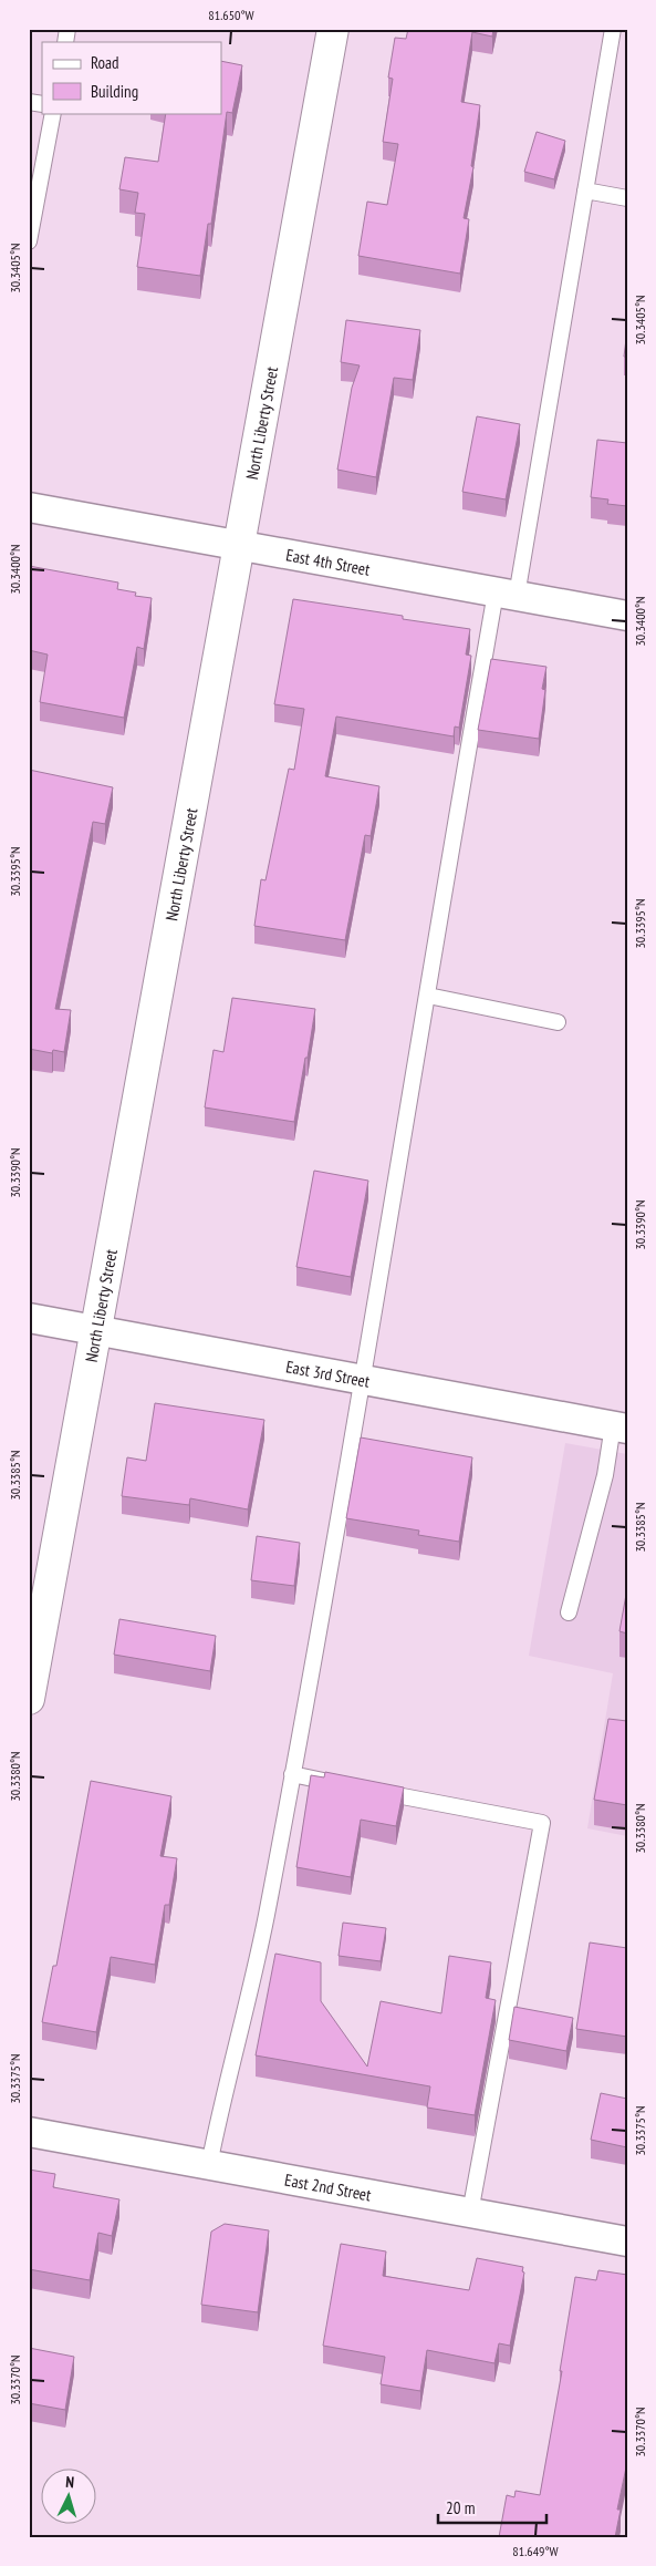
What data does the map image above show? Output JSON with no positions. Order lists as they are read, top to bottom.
{
  "streets": {
    "street": [
      "North Liberty Street",
      "East 4th Street",
      "East 3rd Street",
      "East 2nd Street"
    ]
  },
  "crossings": [
    ["North Liberty Street", "East 4th Street"],
    ["North Liberty Street", "East 3rd Street"]
  ],
  "legend": ["Road", "Building"],
  "scale_bar": "20 m",
  "north": "top",
  "coordinates": [
    "81.650°W",
    "30.3405°N",
    "30.3400°N",
    "30.3395°N",
    "30.3390°N",
    "30.3385°N",
    "30.3380°N",
    "30.3375°N",
    "30.3370°N",
    "81.649°W"
  ]
}
